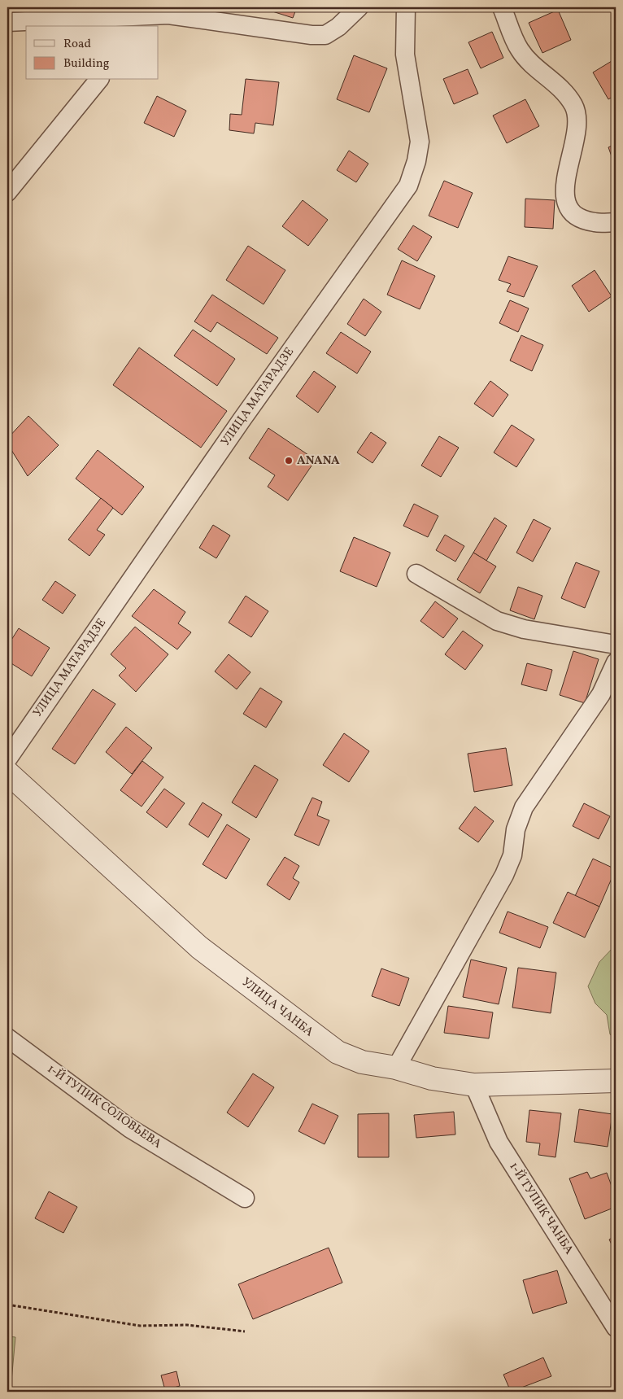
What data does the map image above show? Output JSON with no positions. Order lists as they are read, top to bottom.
{
  "streets": {
    "street": [
      "УЛИЦА МАТАРАДЗЕ",
      "УЛИЦА ЧАНБА",
      "1-Й ТУПИК СОЛОВЬЕВА",
      "1-Й ТУПИК ЧАНБА"
    ]
  },
  "crossings": [
    ["УЛИЦА ЧАНБА", "1-Й ТУПИК ЧАНБА"]
  ],
  "places": ["ANANA"],
  "legend": ["Road", "Building"]
}
